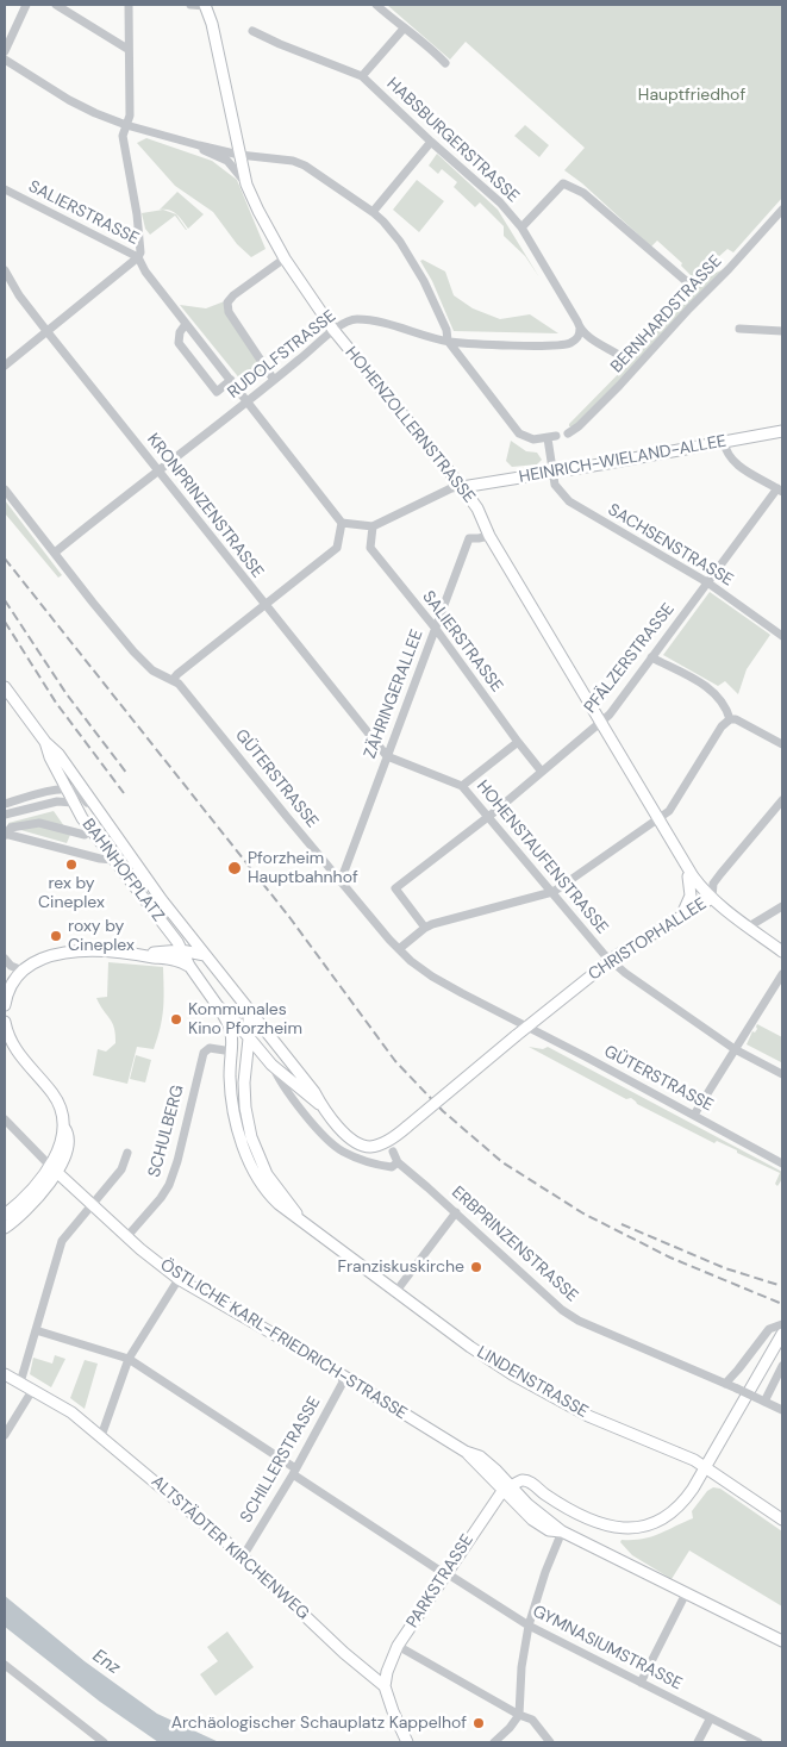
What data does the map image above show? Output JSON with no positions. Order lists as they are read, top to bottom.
{
  "streets": {
    "main road": [
      "HOHENZOLLERNSTRASSE",
      "HEINRICH-WIELAND-ALLEE",
      "BAHNHOFPLATZ",
      "CHRISTOPHALLEE",
      "ÖSTLICHE KARL-FRIEDRICH-STRASSE",
      "LINDENSTRASSE",
      "ALTSTÄDTER KIRCHENWEG",
      "PARKSTRASSE"
    ],
    "street": [
      "HABSBURGERSTRASSE",
      "SALIERSTRASSE",
      "BERNHARDSTRASSE",
      "RUDOLFSTRASSE",
      "KRONPRINZENSTRASSE",
      "SACHSENSTRASSE",
      "PFÄLZERSTRASSE",
      "ZÄHRINGERALLEE",
      "GÜTERSTRASSE",
      "HOHENSTAUFENSTRASSE",
      "SCHULBERG",
      "ERBPRINZENSTRASSE",
      "SCHILLERSTRASSE",
      "GYMNASIUMSTRASSE"
    ]
  },
  "crossings": [
    ["HABSBURGERSTRASSE", "RUDOLFSTRASSE"],
    ["SALIERSTRASSE", "RUDOLFSTRASSE"],
    ["SALIERSTRASSE", "PFÄLZERSTRASSE"],
    ["SALIERSTRASSE", "ZÄHRINGERALLEE"],
    ["RUDOLFSTRASSE", "HOHENZOLLERNSTRASSE"],
    ["RUDOLFSTRASSE", "KRONPRINZENSTRASSE"],
    ["RUDOLFSTRASSE", "GÜTERSTRASSE"],
    ["HOHENZOLLERNSTRASSE", "HEINRICH-WIELAND-ALLEE"],
    ["HOHENZOLLERNSTRASSE", "PFÄLZERSTRASSE"],
    ["HOHENZOLLERNSTRASSE", "ZÄHRINGERALLEE"],
    ["HOHENZOLLERNSTRASSE", "CHRISTOPHALLEE"],
    ["HEINRICH-WIELAND-ALLEE", "SACHSENSTRASSE"],
    ["KRONPRINZENSTRASSE", "ZÄHRINGERALLEE"],
    ["KRONPRINZENSTRASSE", "HOHENSTAUFENSTRASSE"],
    ["SACHSENSTRASSE", "PFÄLZERSTRASSE"],
    ["PFÄLZERSTRASSE", "HOHENSTAUFENSTRASSE"],
    ["ZÄHRINGERALLEE", "GÜTERSTRASSE"],
    ["ZÄHRINGERALLEE", "HOHENSTAUFENSTRASSE"],
    ["GÜTERSTRASSE", "CHRISTOPHALLEE"],
    ["HOHENSTAUFENSTRASSE", "CHRISTOPHALLEE"],
    ["BAHNHOFPLATZ", "CHRISTOPHALLEE"],
    ["BAHNHOFPLATZ", "LINDENSTRASSE"],
    ["SCHULBERG", "ÖSTLICHE KARL-FRIEDRICH-STRASSE"],
    ["SCHULBERG", "LINDENSTRASSE"],
    ["ÖSTLICHE KARL-FRIEDRICH-STRASSE", "SCHILLERSTRASSE"],
    ["ÖSTLICHE KARL-FRIEDRICH-STRASSE", "PARKSTRASSE"],
    ["SCHILLERSTRASSE", "ALTSTÄDTER KIRCHENWEG"],
    ["SCHILLERSTRASSE", "GYMNASIUMSTRASSE"],
    ["ALTSTÄDTER KIRCHENWEG", "PARKSTRASSE"],
    ["PARKSTRASSE", "GYMNASIUMSTRASSE"]
  ],
  "water": ["Enz"],
  "parks": ["Hauptfriedhof"],
  "places": [
    "rex by Cineplex",
    "Pforzheim Hauptbahnhof",
    "roxy by Cineplex",
    "Kommunales Kino Pforzheim",
    "Franziskuskirche",
    "Archäologischer Schauplatz Kappelhof"
  ]
}
